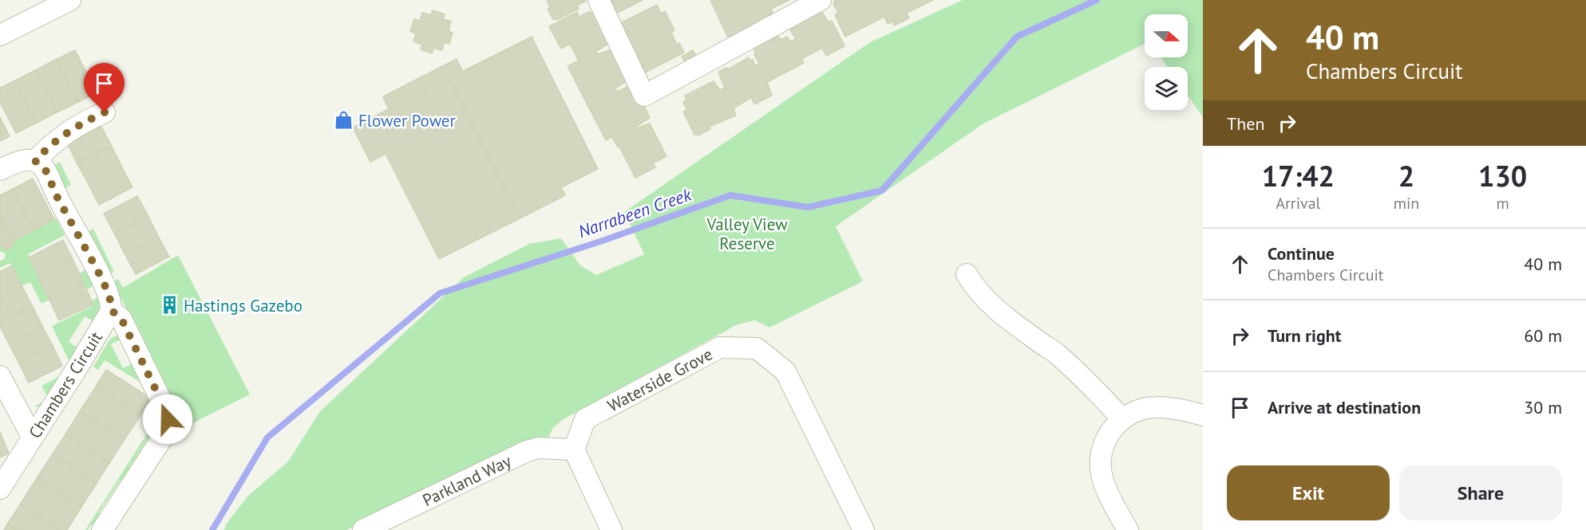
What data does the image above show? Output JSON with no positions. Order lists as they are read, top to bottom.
{
  "streets": {
    "street": ["Waterside Grove", "Chambers Circuit", "Parkland Way"]
  },
  "crossings": [
    ["Waterside Grove", "Parkland Way"]
  ],
  "water": ["Narrabeen Creek"],
  "parks": ["Valley View Reserve"],
  "places": {
    "shop": ["Flower Power"],
    "building": ["Hastings Gazebo"]
  },
  "north": "right",
  "page": {
    "turn": ["40 m", "Chambers Circuit"],
    "then": "Then",
    "eta": [
      "17:42",
      "Arrival",
      "2",
      "min",
      "130",
      "m"
    ],
    "list": [
      {
        "name": "Continue",
        "note": "Chambers Circuit",
        "value": "40 m"
      },
      {
        "name": "Turn right",
        "value": "60 m"
      },
      {
        "name": "Arrive at destination",
        "value": "30 m"
      }
    ],
    "buttons": ["Exit", "Share"]
  }
}
